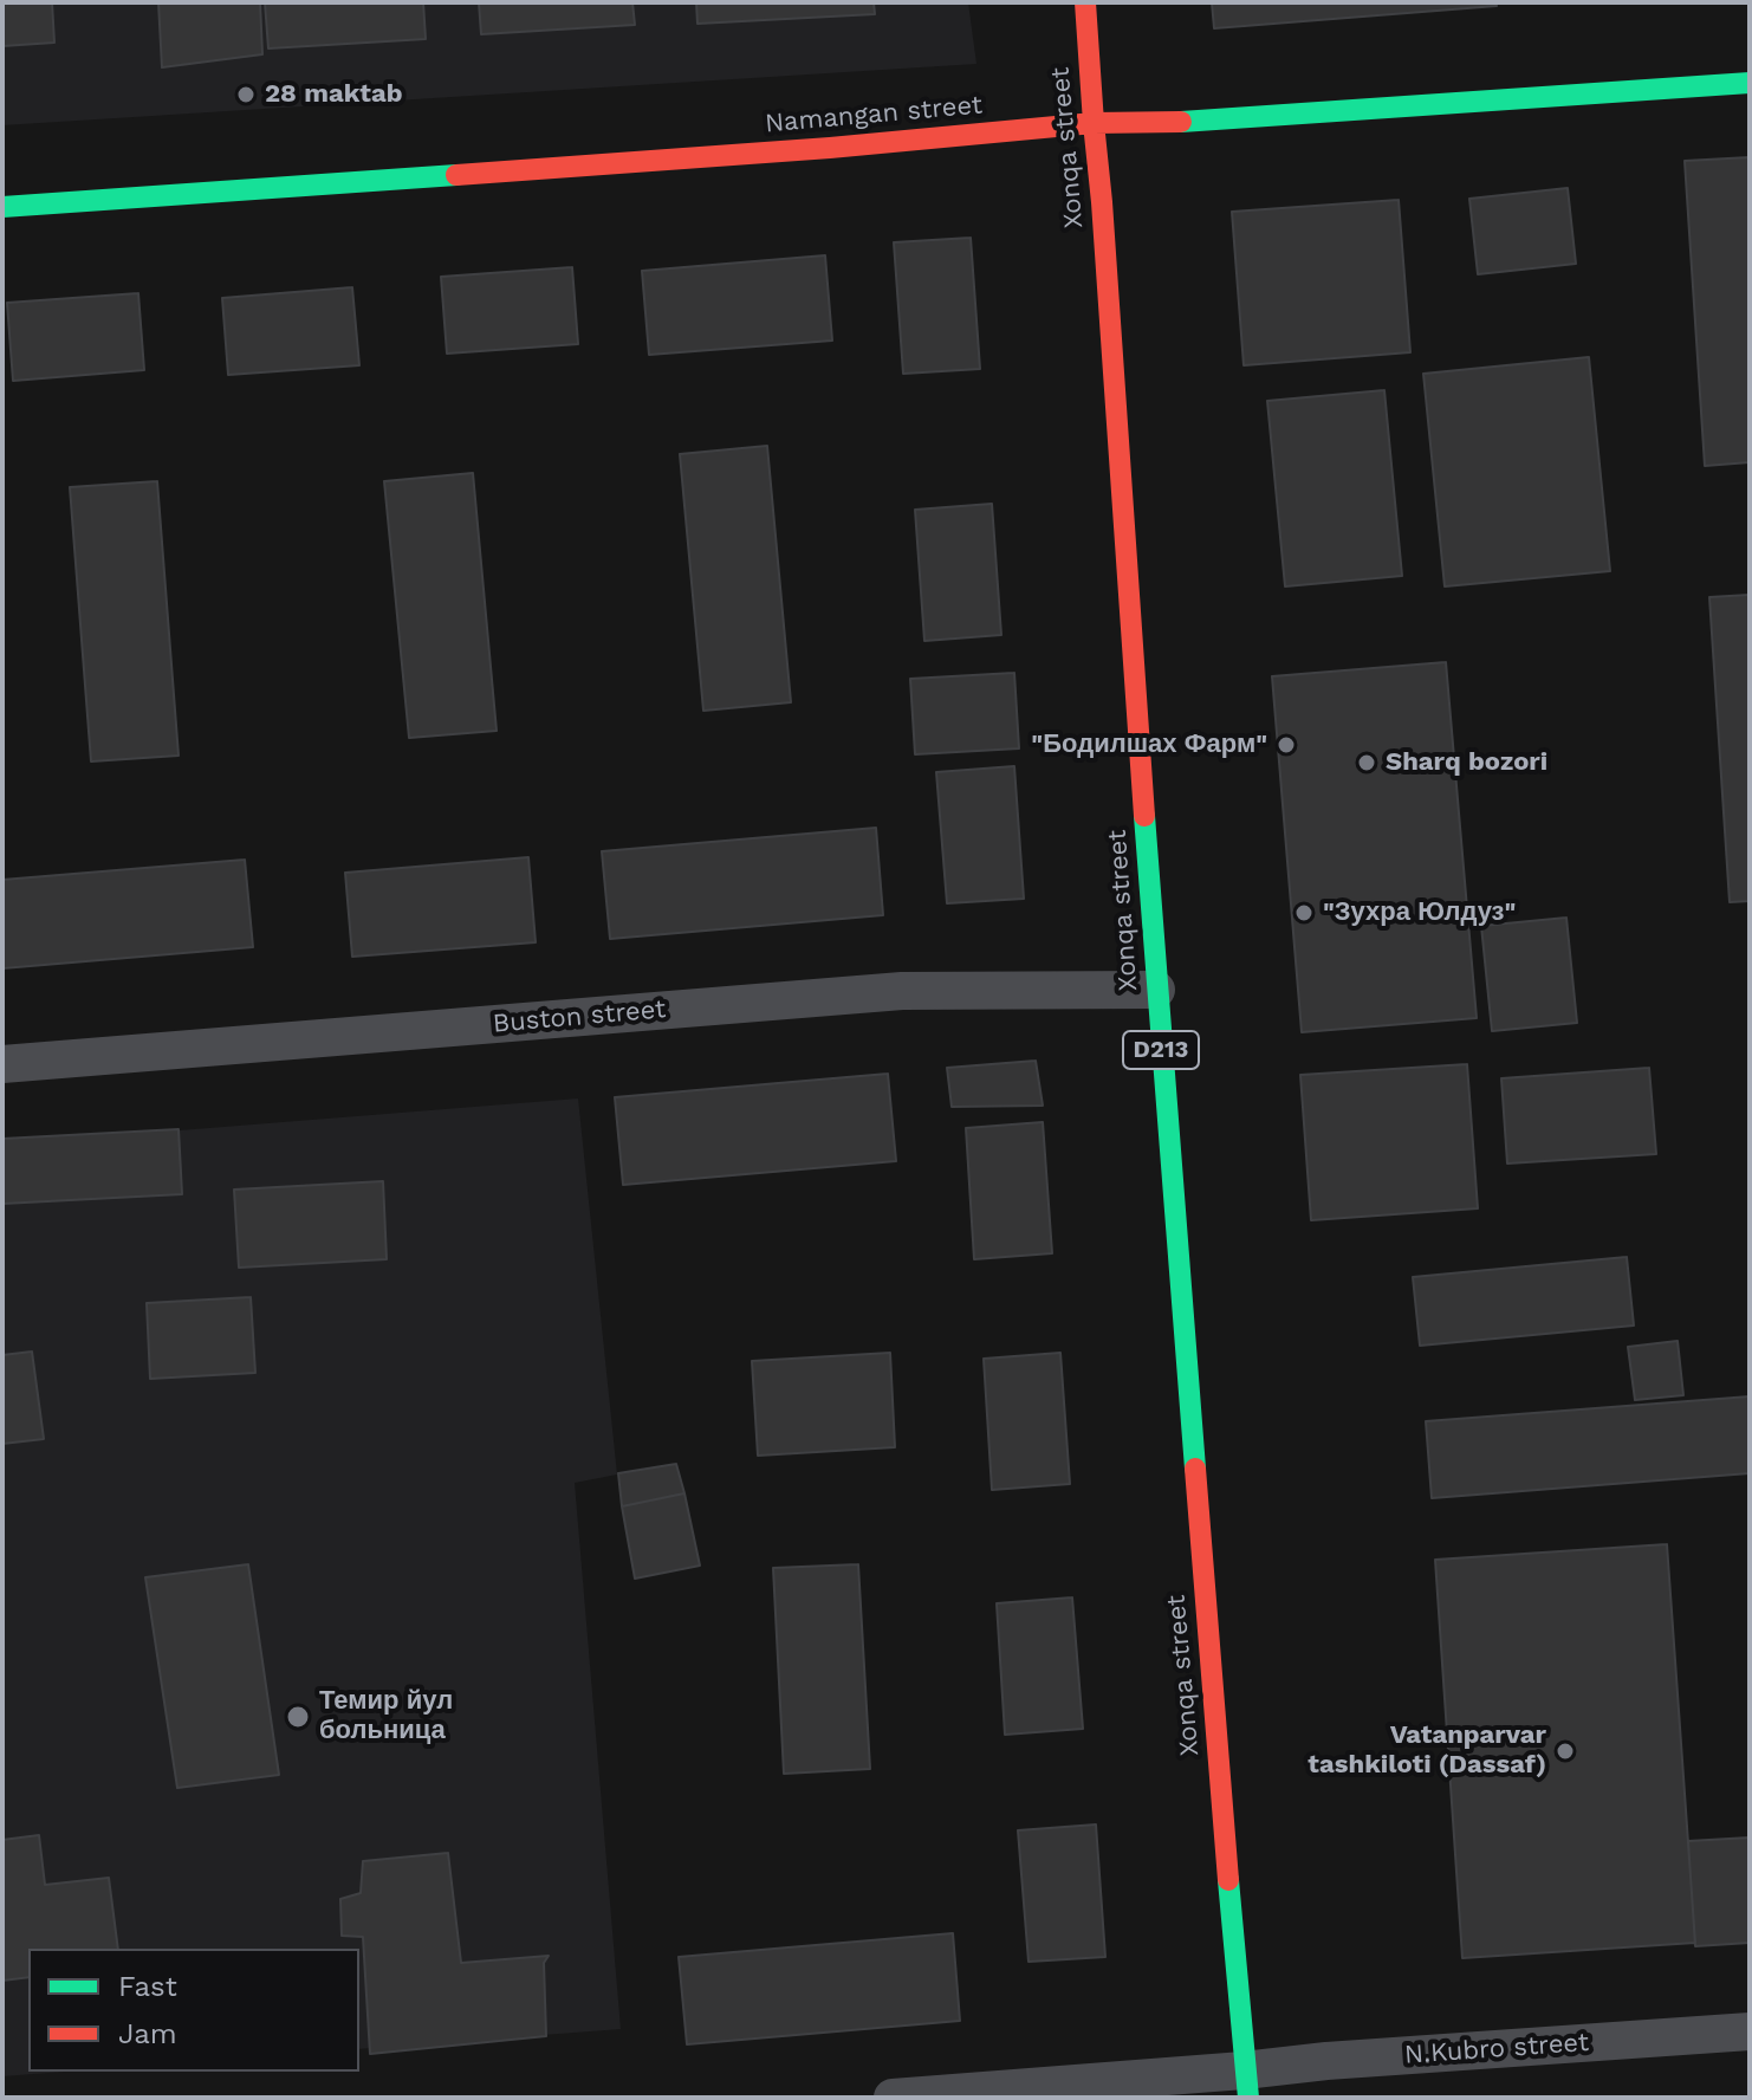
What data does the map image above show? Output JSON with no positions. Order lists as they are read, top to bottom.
{
  "streets": {
    "main road": ["Namangan street", "Xonqa street", "D213"],
    "street": ["Buston street", "N.Kubro street"]
  },
  "crossings": [
    ["Namangan street", "Xonqa street"],
    ["Xonqa street", "Buston street"],
    ["Xonqa street", "N.Kubro street"]
  ],
  "places": [
    "28 maktab",
    "\"Бодилшах Фарм\"",
    "Sharq bozori",
    "\"Зухра Юлдуз\"",
    "Темир йул больница",
    "Vatanparvar tashkiloti (Dassaf)"
  ],
  "legend": ["Fast", "Jam"]
}
